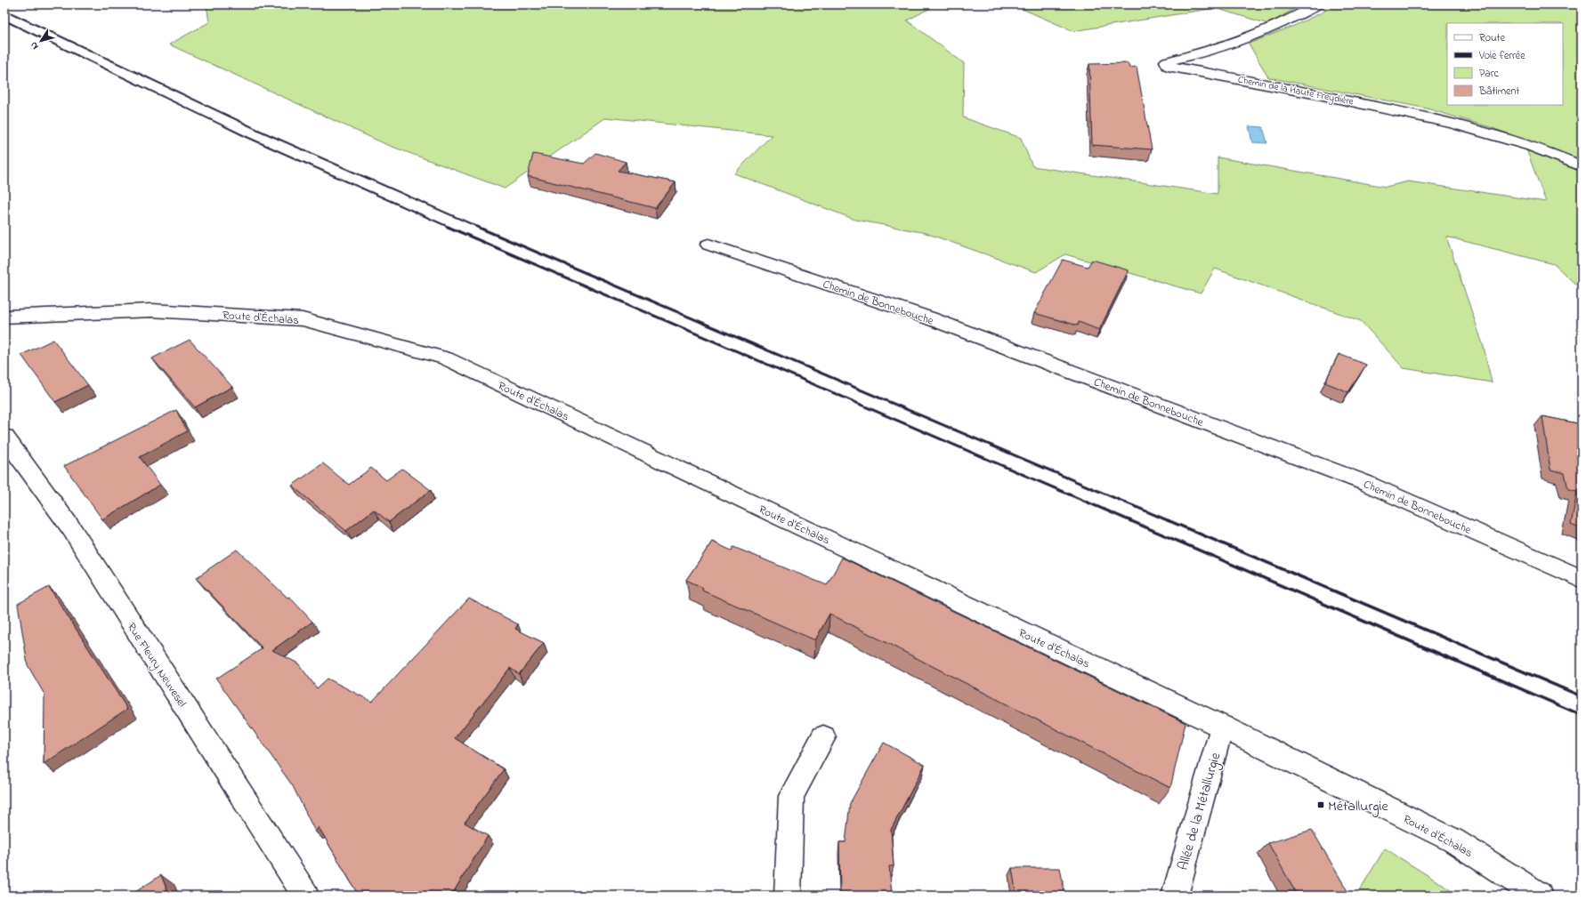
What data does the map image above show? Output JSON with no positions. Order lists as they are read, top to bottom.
{
  "streets": {
    "street": [
      "Chemin de la Haute Freydière",
      "Chemin de Bonnebouche",
      "Route d'Échalas",
      "Rue Fleury Neuvesel",
      "Allée de la Métallurgie"
    ]
  },
  "crossings": [
    ["Route d'Échalas", "Allée de la Métallurgie"]
  ],
  "places": {
    "transit": ["Métallurgie"]
  },
  "legend": [
    "Route",
    "Voie ferrée",
    "Parc",
    "Bâtiment"
  ],
  "north": "bottom left"
}
